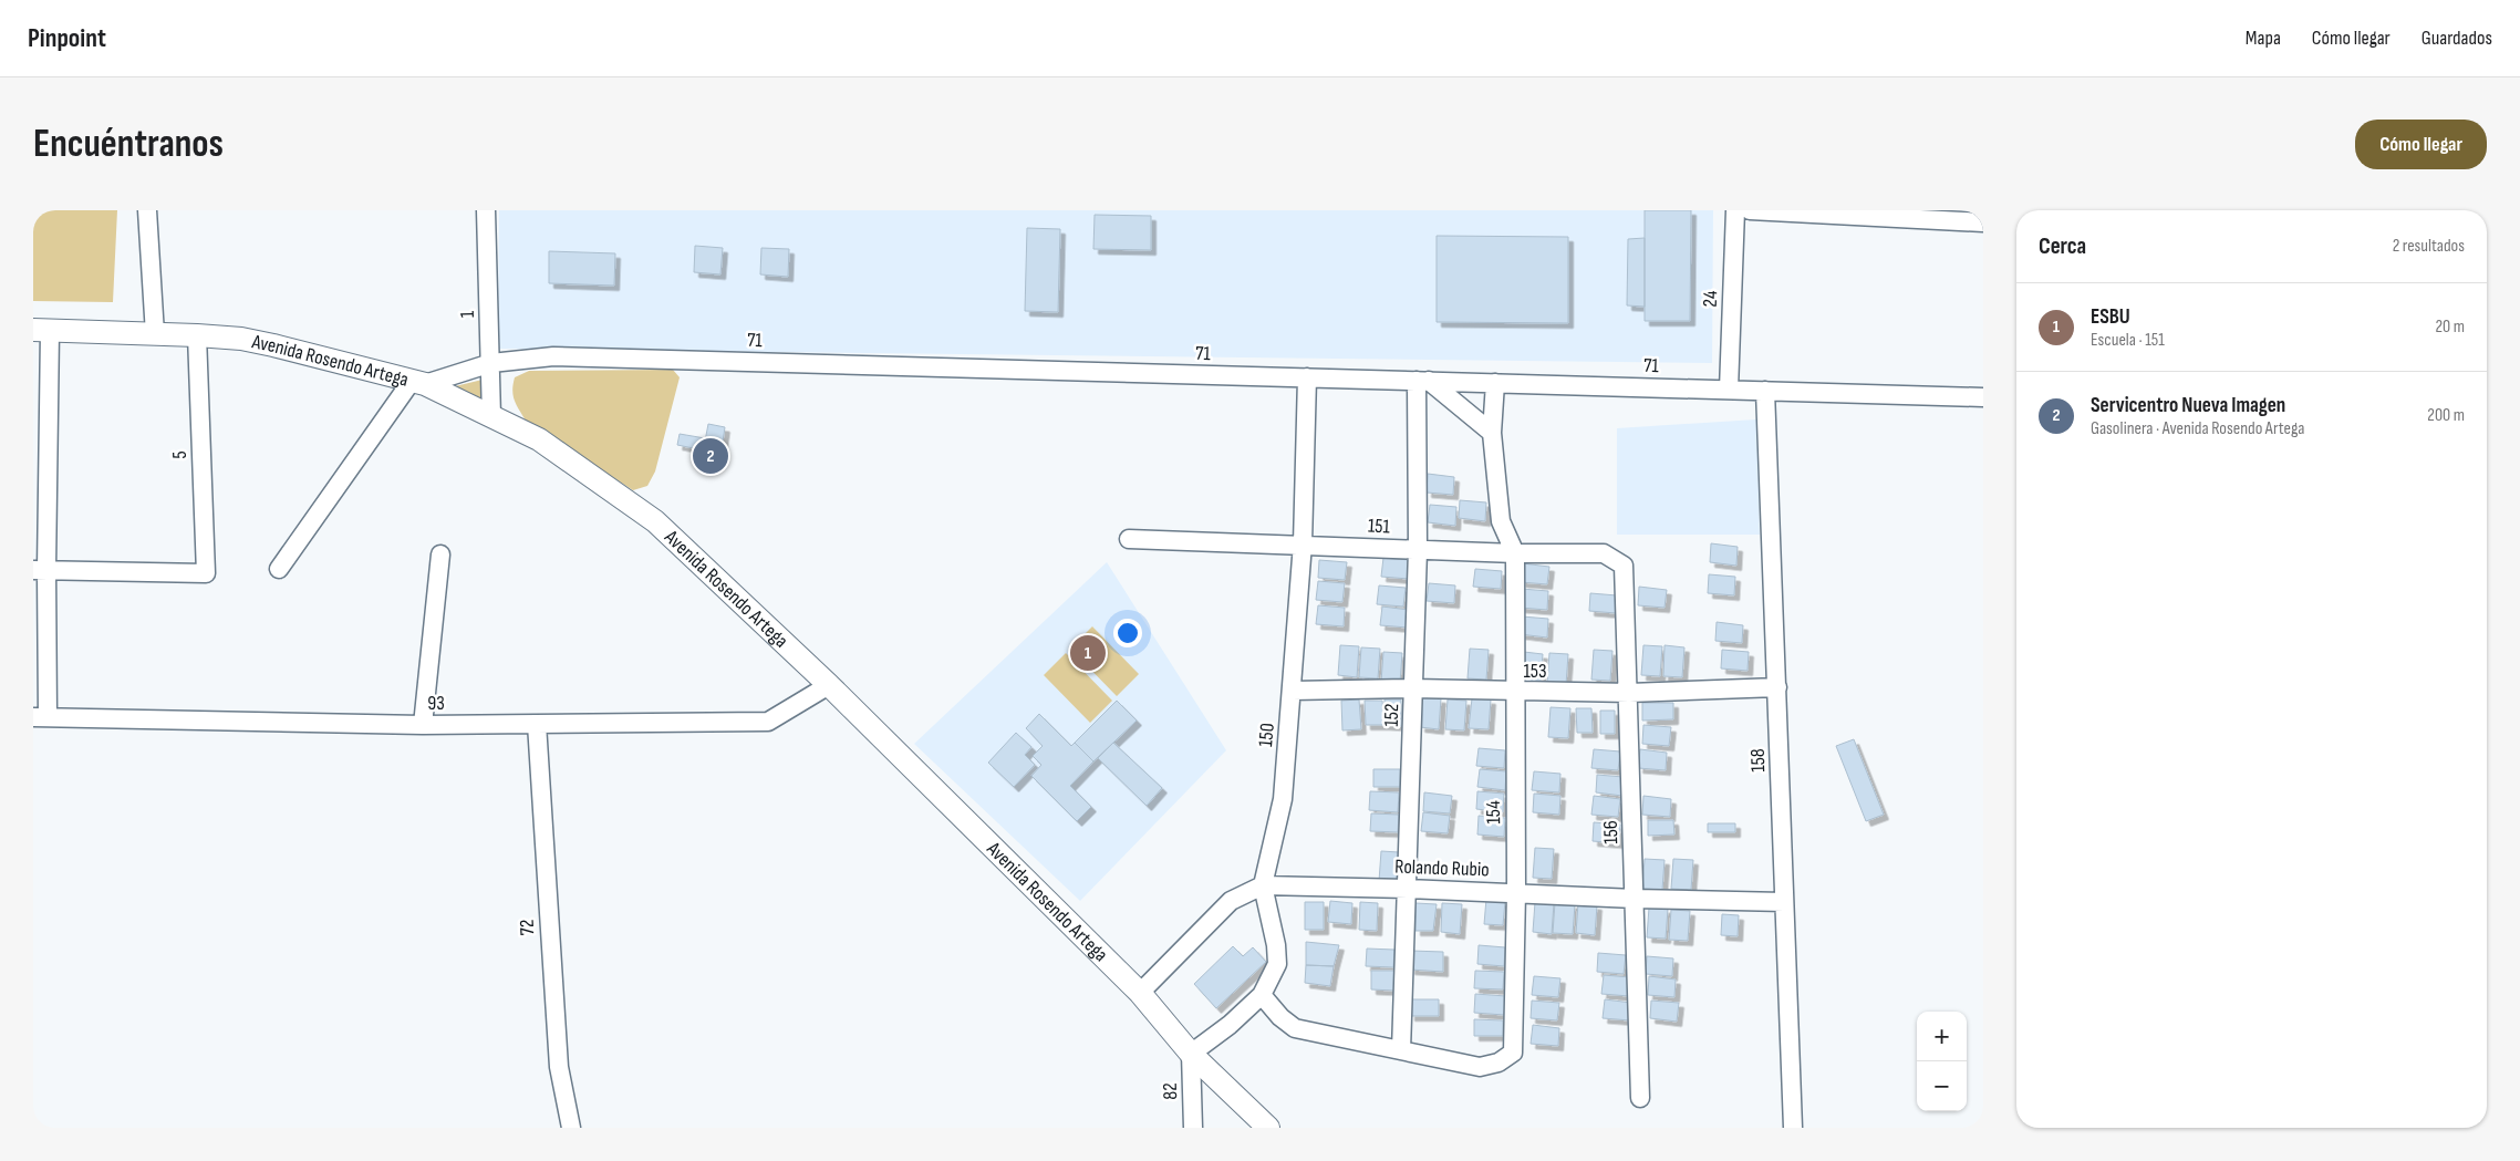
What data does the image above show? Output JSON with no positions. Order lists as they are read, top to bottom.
{
  "streets": {
    "main road": ["Avenida Rosendo Artega"],
    "street": [
      "24",
      "1",
      "71",
      "5",
      "151",
      "153",
      "93",
      "152",
      "150",
      "158",
      "154",
      "156",
      "Rolando Rubio",
      "72",
      "82"
    ]
  },
  "crossings": [
    ["24", "71"],
    ["1", "71"],
    ["1", "Avenida Rosendo Artega"],
    ["71", "Avenida Rosendo Artega"],
    ["71", "152"],
    ["71", "150"],
    ["71", "158"],
    ["Avenida Rosendo Artega", "5"],
    ["Avenida Rosendo Artega", "93"],
    ["Avenida Rosendo Artega", "150"],
    ["Avenida Rosendo Artega", "Rolando Rubio"],
    ["Avenida Rosendo Artega", "82"],
    ["151", "152"],
    ["151", "150"],
    ["151", "154"],
    ["151", "156"],
    ["153", "152"],
    ["153", "150"],
    ["153", "158"],
    ["153", "154"],
    ["153", "156"],
    ["93", "72"],
    ["152", "154"],
    ["152", "Rolando Rubio"],
    ["150", "Rolando Rubio"],
    ["150", "82"],
    ["158", "Rolando Rubio"],
    ["154", "Rolando Rubio"],
    ["156", "Rolando Rubio"]
  ],
  "page": {
    "header": "Pinpoint",
    "nav": ["Mapa", "Cómo llegar", "Guardados"],
    "buttons": "Cómo llegar",
    "title": "Encuéntranos",
    "heading": ["Cerca", "2 resultados"],
    "list": [
      {
        "mark": "1",
        "name": "ESBU",
        "note": "Escuela · 151",
        "value": "20 m"
      },
      {
        "mark": "2",
        "name": "Servicentro Nueva Imagen",
        "note": "Gasolinera · Avenida Rosendo Artega",
        "value": "200 m"
      }
    ],
    "pins": ["2", "1"],
    "map_buttons": ["+", "−"]
  }
}
